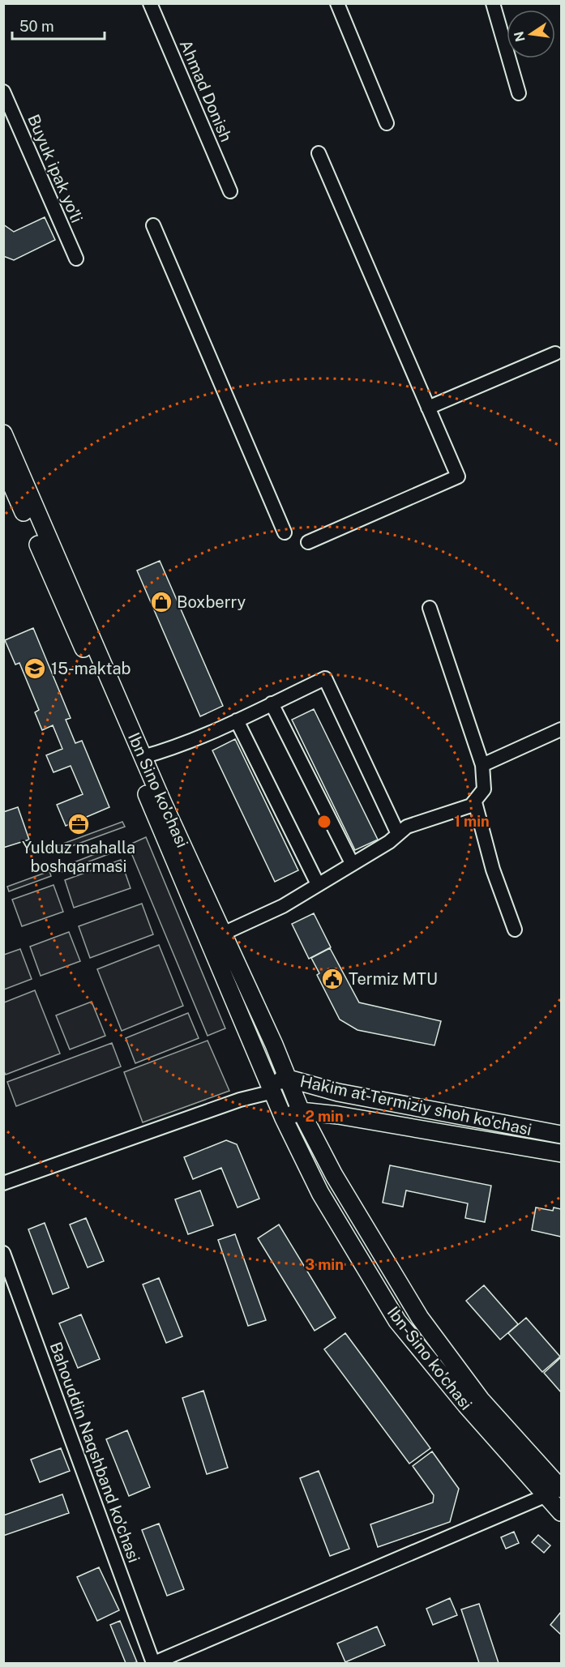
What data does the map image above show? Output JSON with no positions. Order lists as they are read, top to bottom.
{
  "streets": {
    "main road": ["Ibn Sino ko'chasi", "Hakim at-Termiziy shoh ko'chasi", "Ibn-Sino ko'chasi"],
    "street": ["Ahmad Donish", "Buyuk ipak yo'li", "Bahouddin Naqshband ko'chasi"]
  },
  "crossings": [
    ["Ibn Sino ko'chasi", "Hakim at-Termiziy shoh ko'chasi"],
    ["Ibn Sino ko'chasi", "Ibn-Sino ko'chasi"],
    ["Hakim at-Termiziy shoh ko'chasi", "Ibn-Sino ko'chasi"]
  ],
  "places": {
    "shop": ["Boxberry"],
    "school or university": ["15-maktab"],
    "office": ["Yulduz mahalla boshqarmasi"],
    "public building": ["Termiz MTU"]
  },
  "scale_bar": "50 m",
  "north": "left",
  "rings": ["1 min", "2 min", "3 min"]
}
